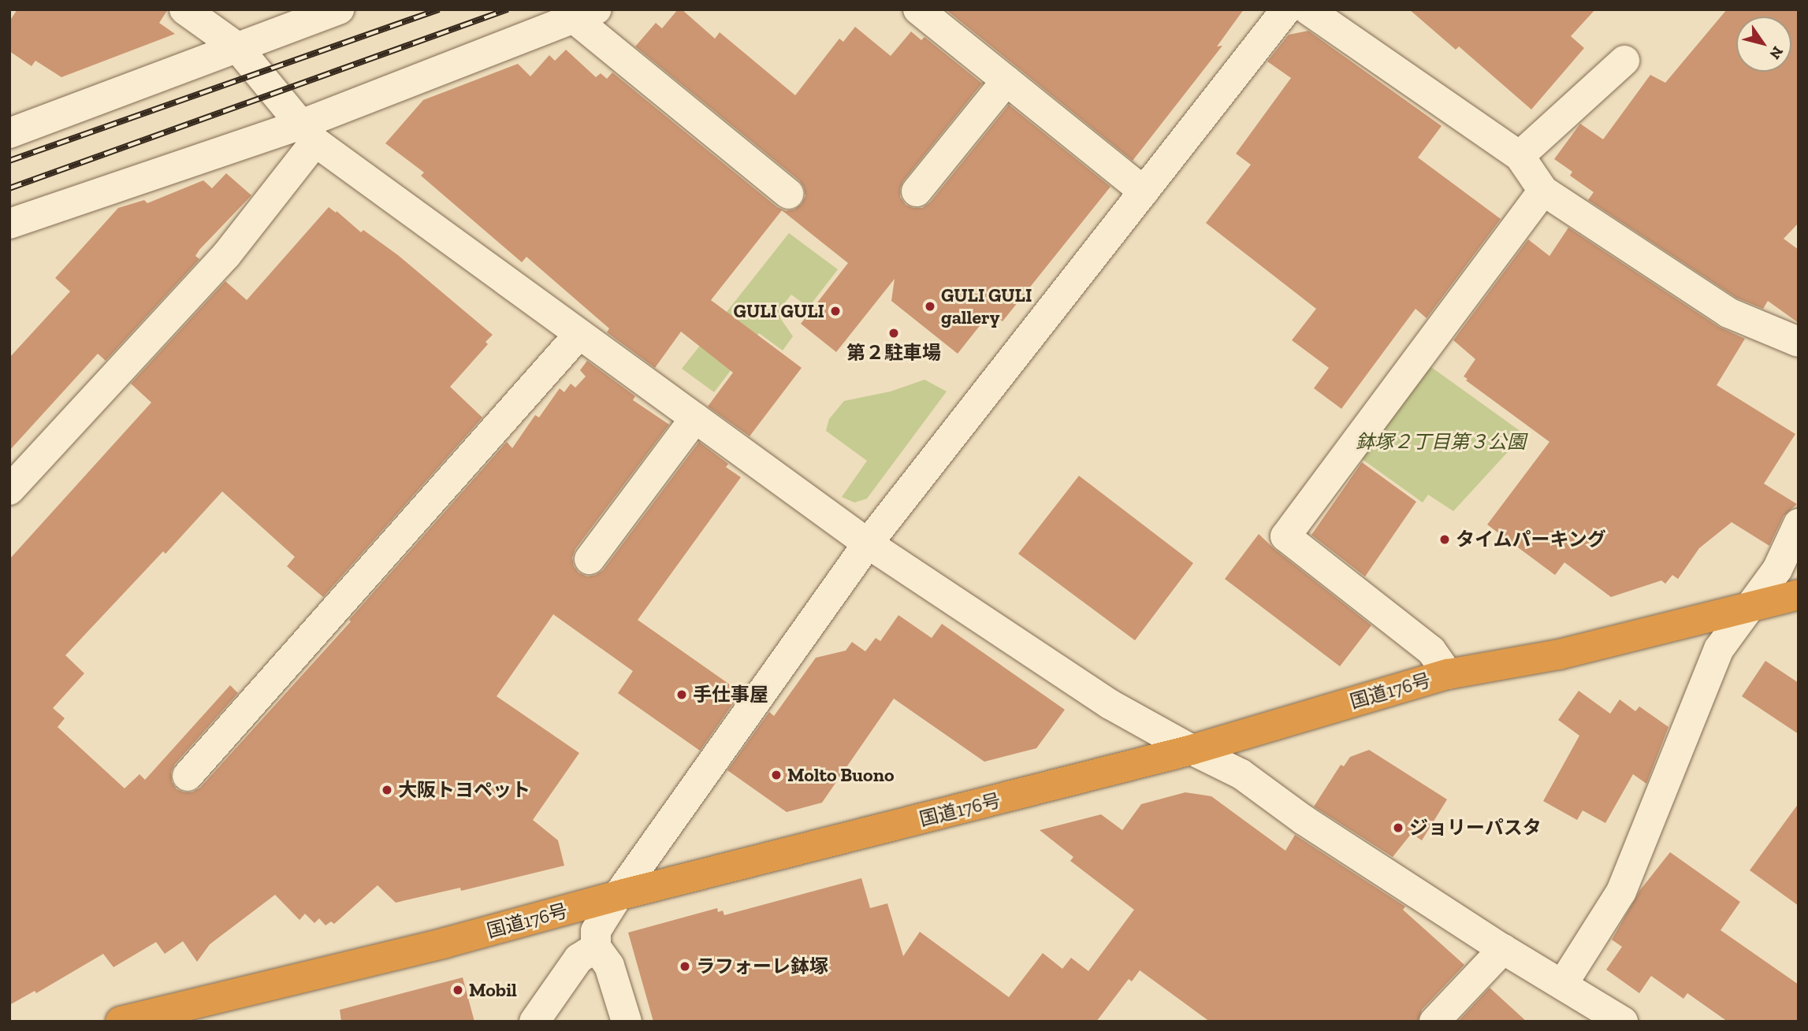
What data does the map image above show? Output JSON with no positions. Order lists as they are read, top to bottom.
{
  "streets": {
    "highway": ["国道176号"]
  },
  "parks": ["鉢塚２丁目第３公園"],
  "places": [
    "GULI GULI gallery",
    "GULI GULI",
    "第２駐車場",
    "タイムパーキング",
    "手仕事屋",
    "Molto Buono",
    "大阪トヨペット",
    "ジョリーパスタ",
    "ラフォーレ鉢塚",
    "Mobil"
  ],
  "north": "bottom right"
}
